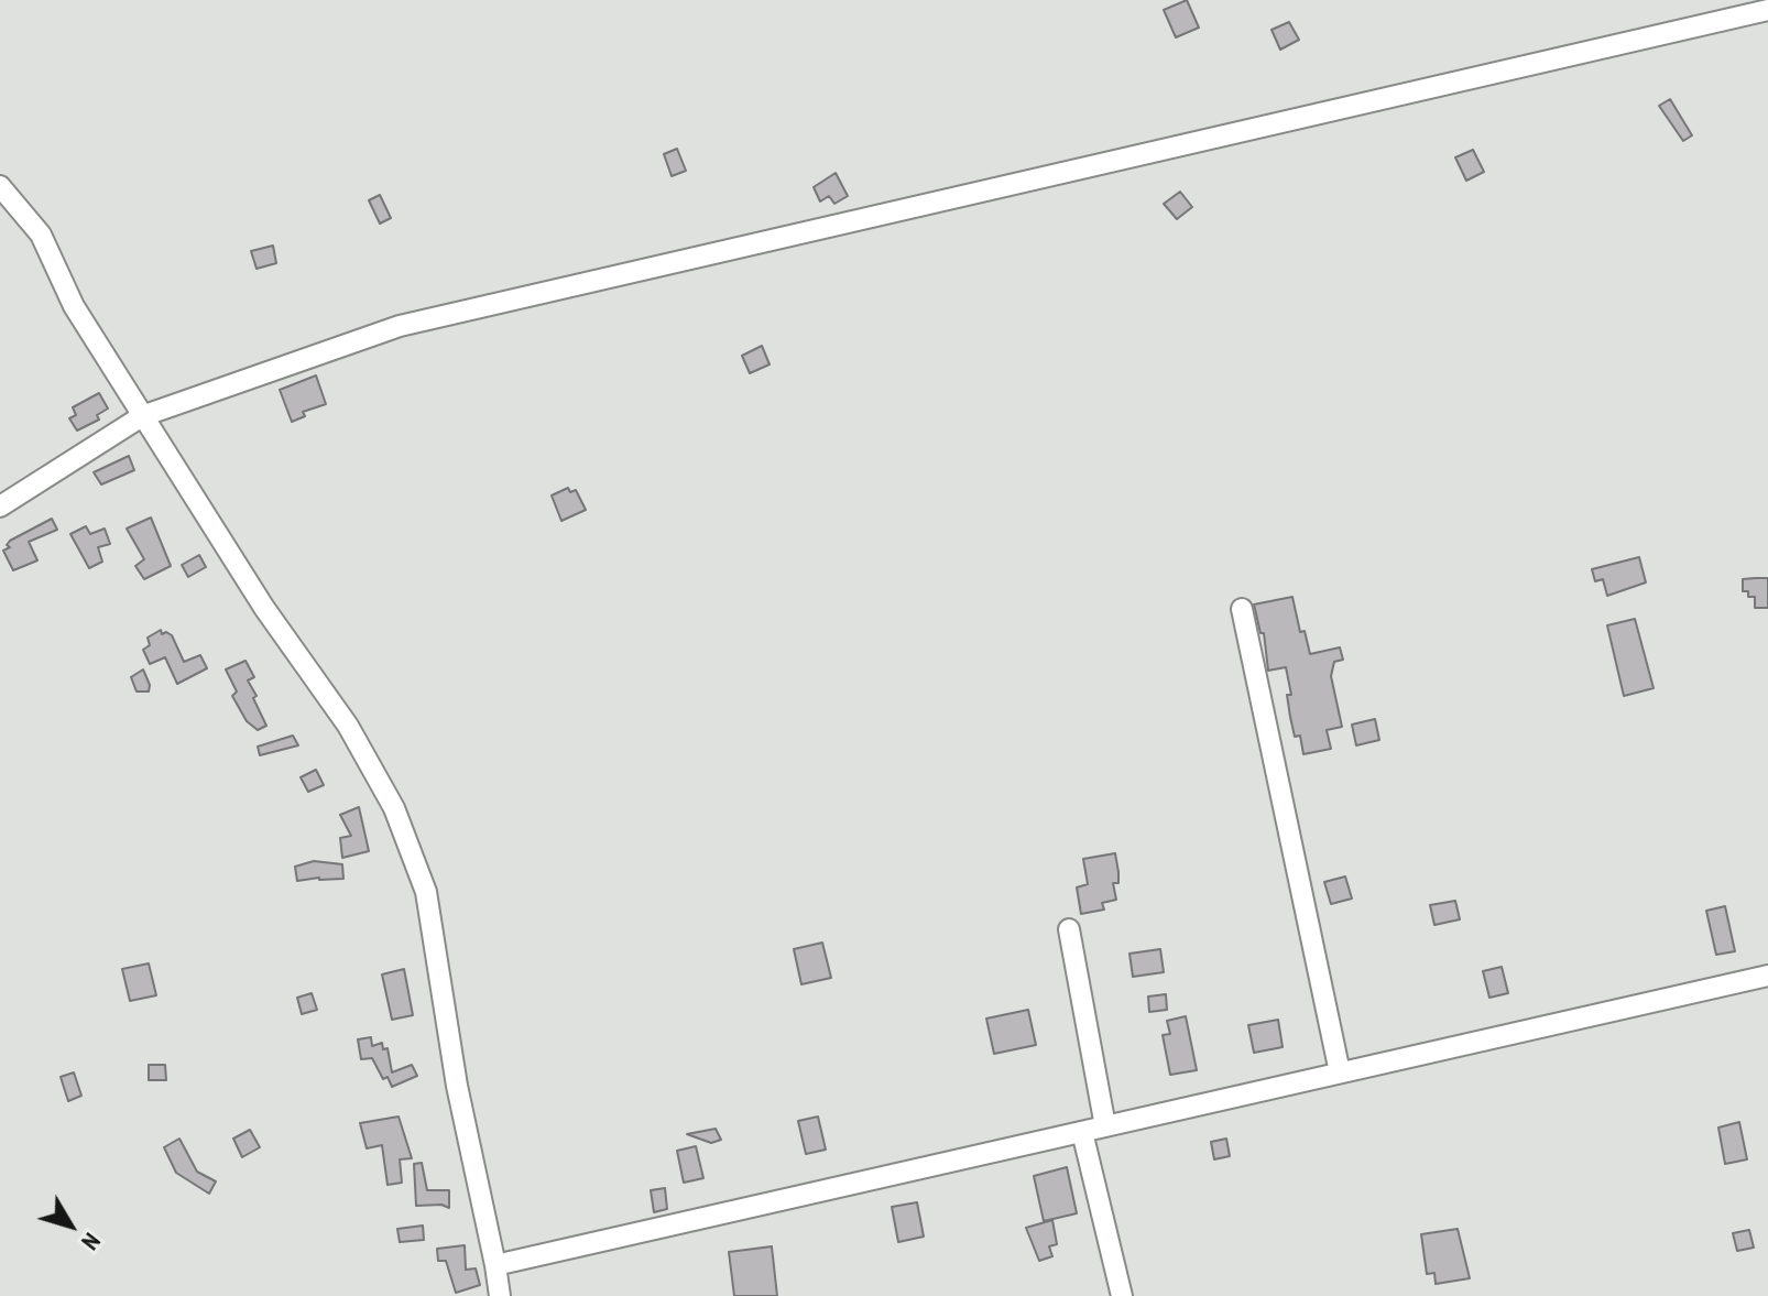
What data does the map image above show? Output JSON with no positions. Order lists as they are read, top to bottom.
{
  "north": "bottom right"
}
